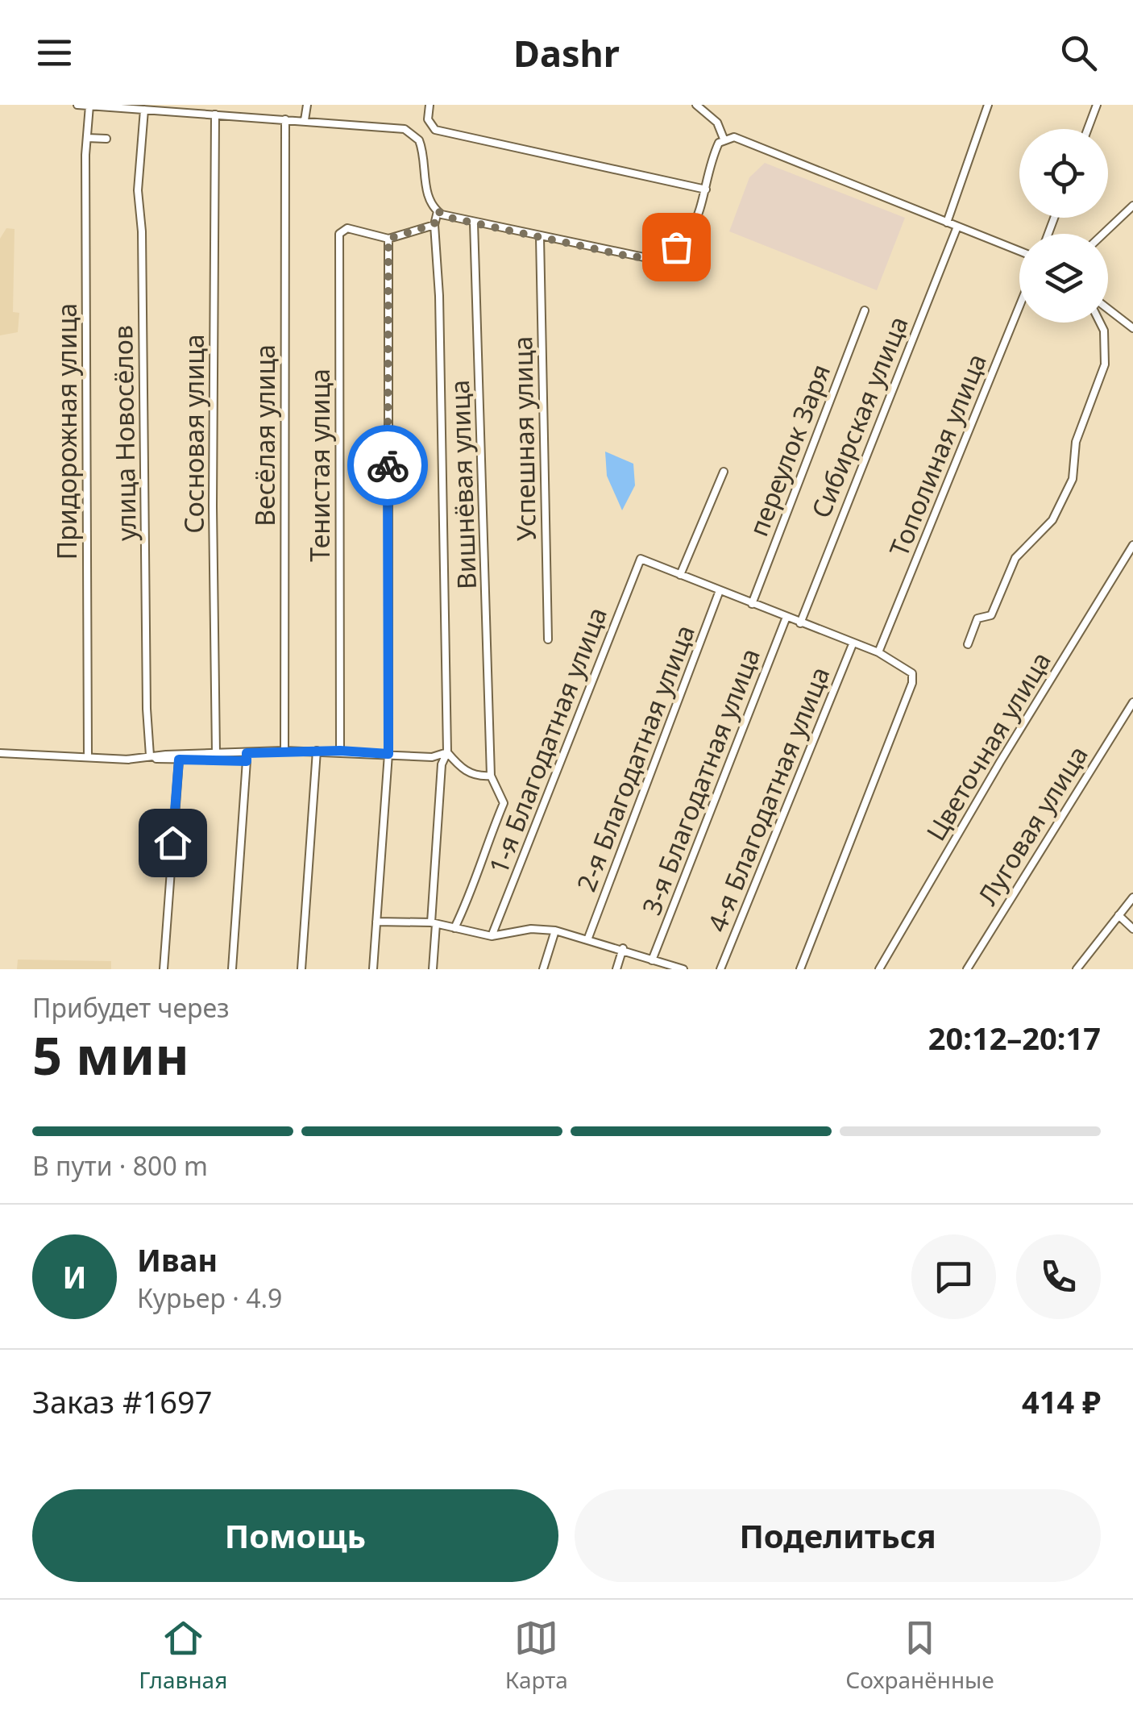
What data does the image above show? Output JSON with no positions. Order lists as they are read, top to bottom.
{
  "streets": {
    "street": [
      "Сибирская улица",
      "Придорожная улица",
      "улица Новосёлов",
      "Сосновая улица",
      "Весёлая улица",
      "Успешная улица",
      "переулок Заря",
      "Тополиная улица",
      "Тенистая улица",
      "Вишнёвая улица",
      "1-я Благодатная улица",
      "Цветочная улица",
      "2-я Благодатная улица",
      "3-я Благодатная улица",
      "4-я Благодатная улица",
      "Луговая улица"
    ]
  },
  "page": {
    "header": "Dashr",
    "heading": ["5 мин", "Прибудет через", "20:12–20:17"],
    "panel": [
      "Иван",
      "Курьер · 4.9",
      "Заказ #1697",
      "414 ₽"
    ],
    "bar": "В пути · 800 m",
    "round": "И",
    "buttons": ["Помощь", "Поделиться"],
    "tabs": ["Главная", "Карта", "Сохранённые"]
  }
}
